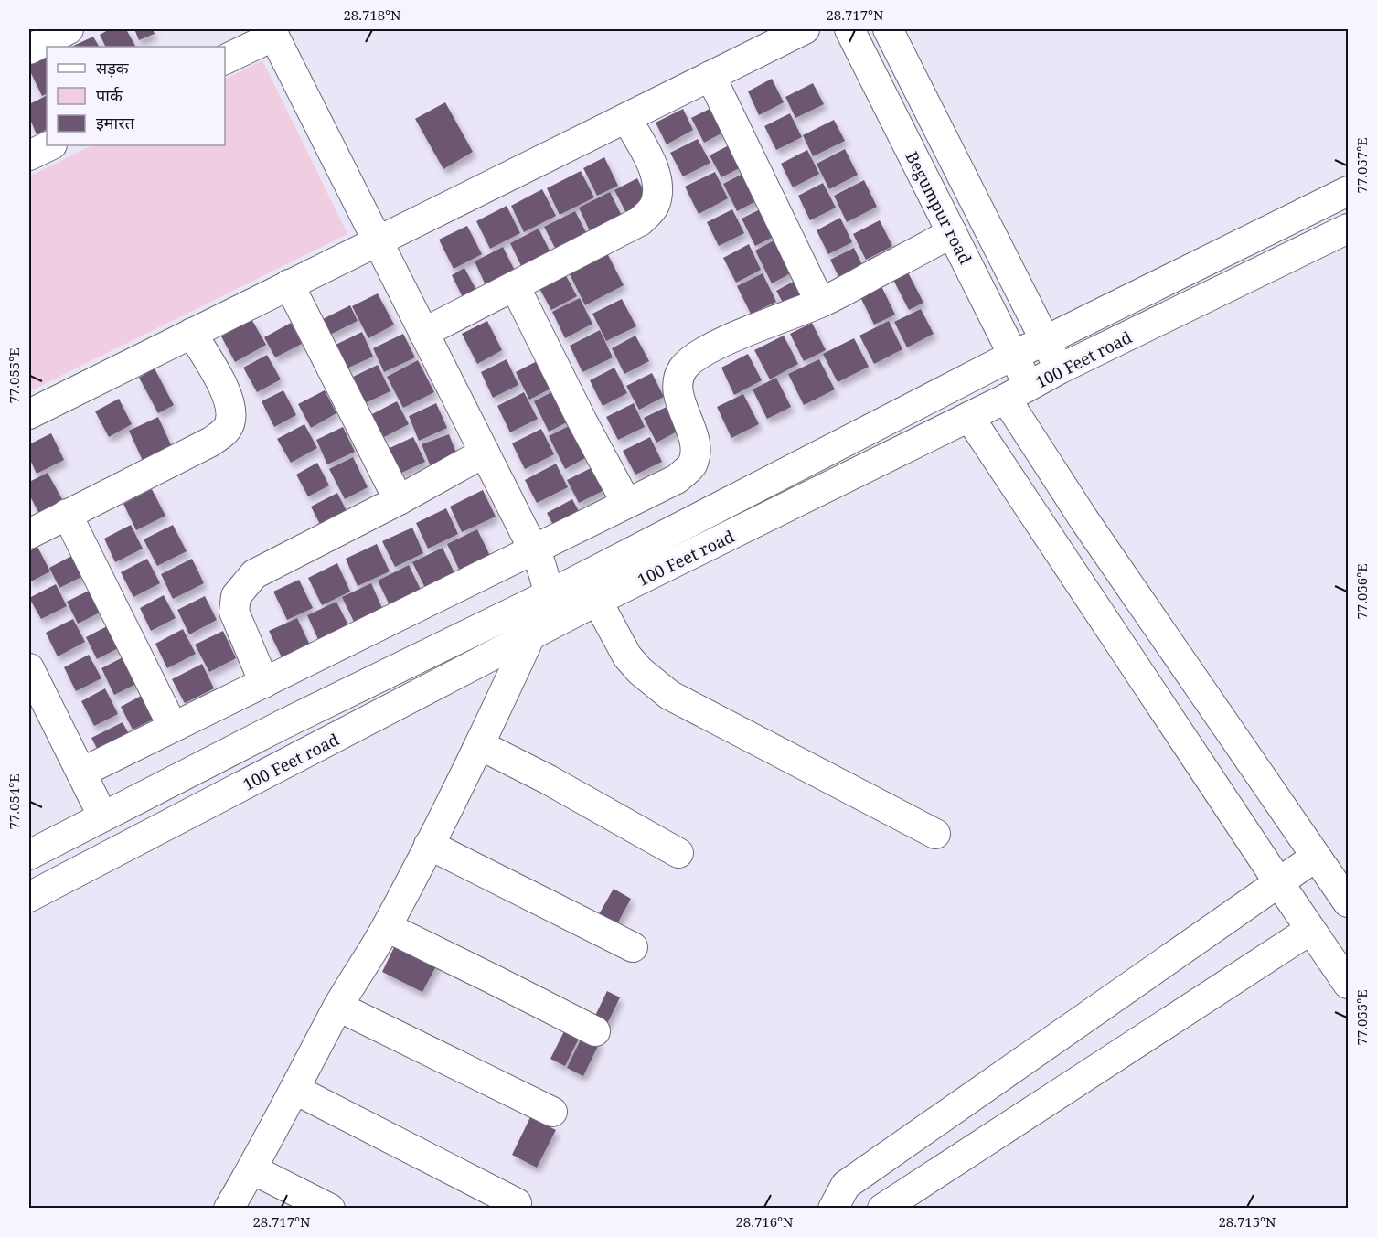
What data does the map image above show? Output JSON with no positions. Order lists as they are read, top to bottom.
{
  "streets": {
    "street": ["Begumpur road", "100 Feet road"]
  },
  "crossings": [
    ["Begumpur road", "100 Feet road"]
  ],
  "legend": ["सड़क", "पार्क", "इमारत"],
  "coordinates": [
    "28.718°N",
    "28.717°N",
    "77.057°E",
    "77.055°E",
    "77.056°E",
    "77.054°E",
    "28.716°N",
    "28.715°N"
  ]
}
